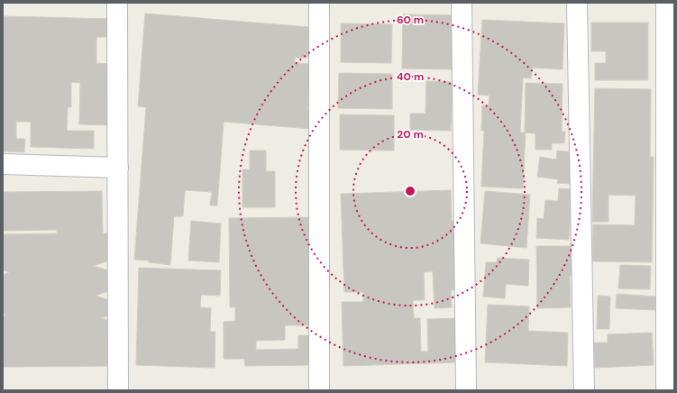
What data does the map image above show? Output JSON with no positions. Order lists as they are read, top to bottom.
{
  "rings": ["60 m", "40 m", "20 m"]
}
